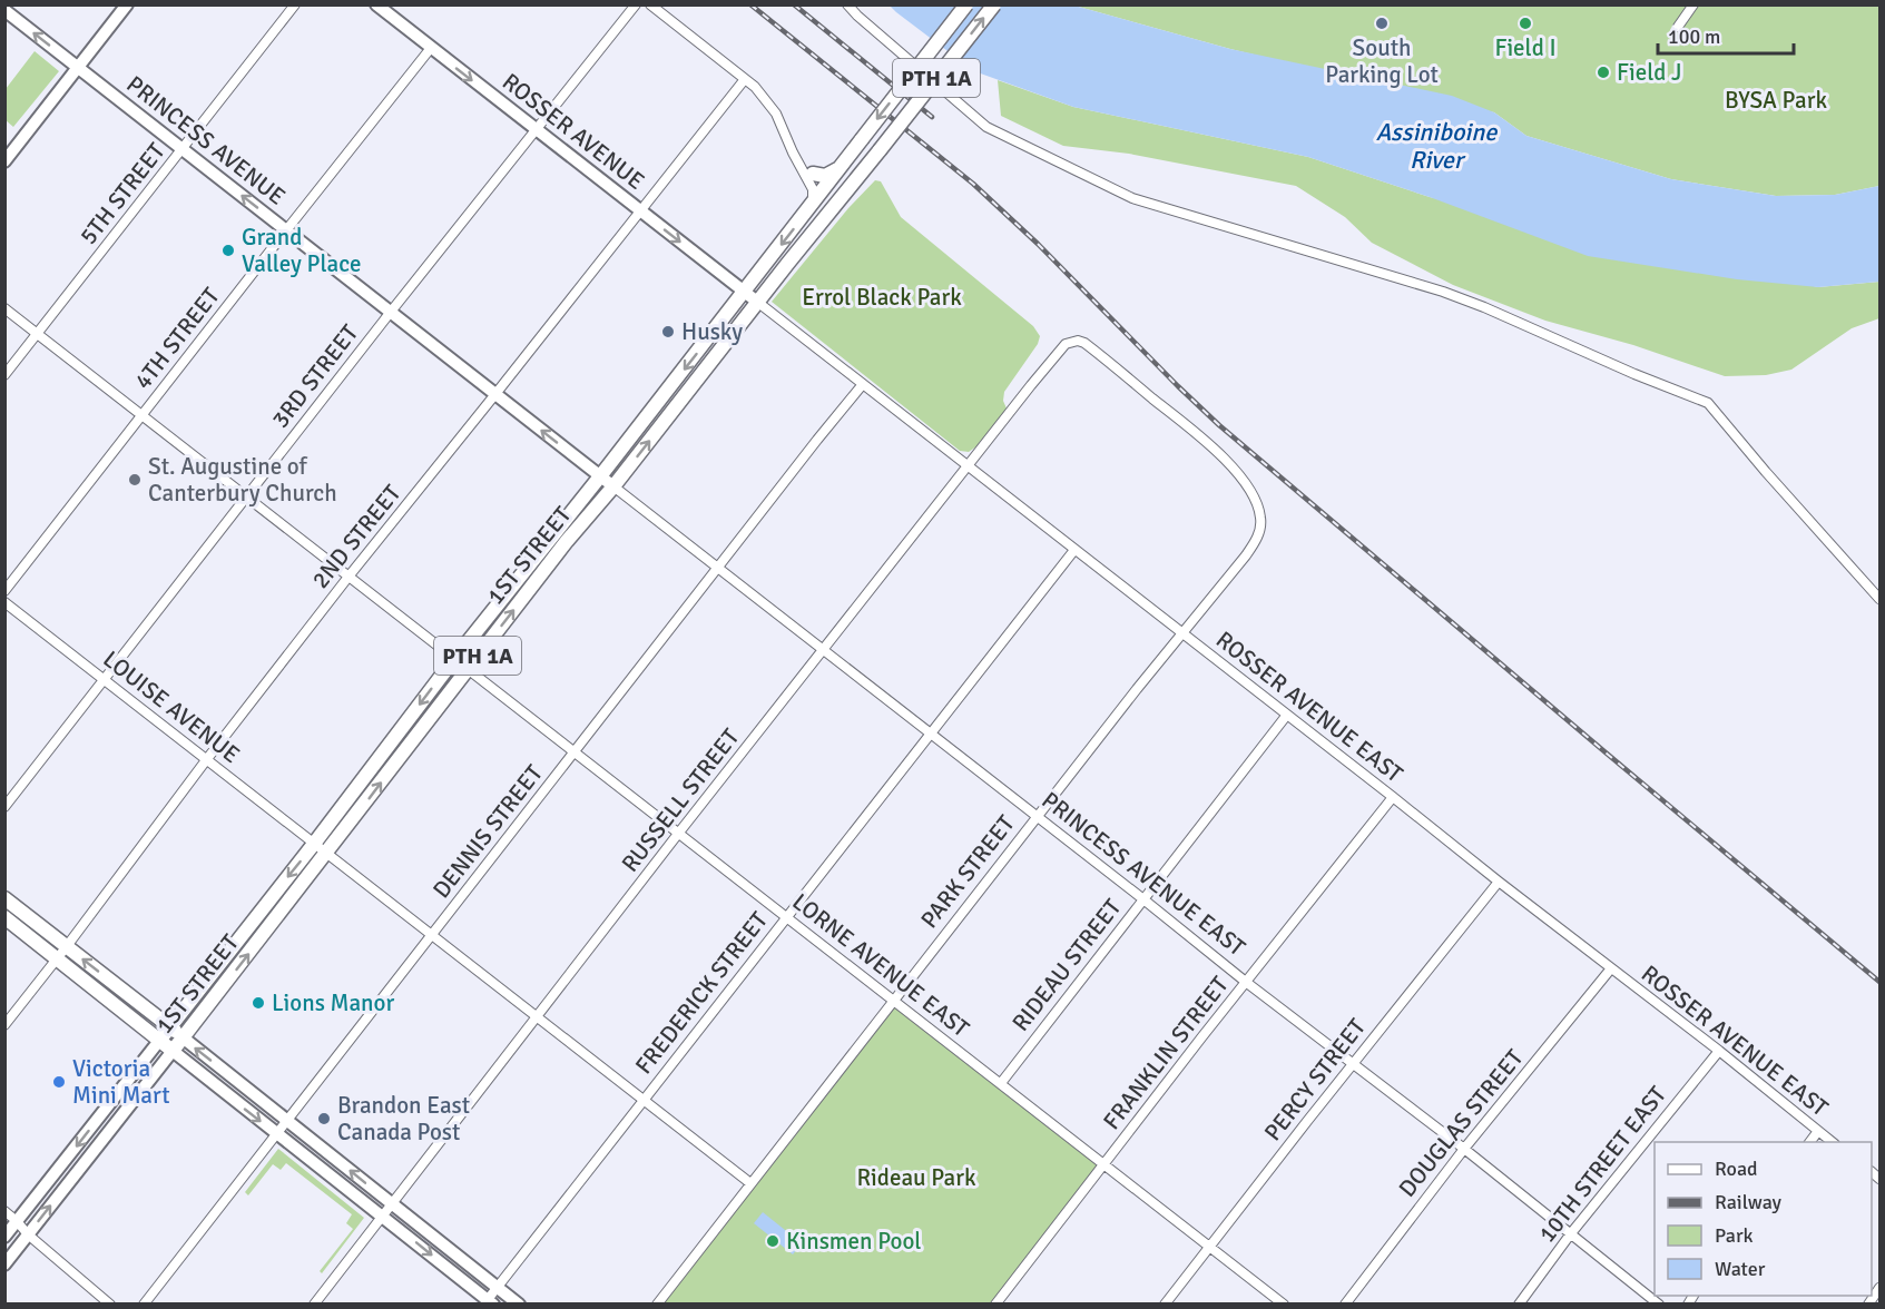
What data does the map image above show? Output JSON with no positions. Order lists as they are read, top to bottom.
{
  "streets": {
    "main road": ["PTH 1A", "1ST STREET"],
    "street": [
      "ROSSER AVENUE",
      "PRINCESS AVENUE",
      "5TH STREET",
      "4TH STREET",
      "3RD STREET",
      "2ND STREET",
      "LOUISE AVENUE",
      "ROSSER AVENUE EAST",
      "RUSSELL STREET",
      "DENNIS STREET",
      "PARK STREET",
      "PRINCESS AVENUE EAST",
      "LORNE AVENUE EAST",
      "RIDEAU STREET",
      "FREDERICK STREET",
      "FRANKLIN STREET",
      "PERCY STREET",
      "DOUGLAS STREET",
      "10TH STREET EAST"
    ]
  },
  "crossings": [
    ["ROSSER AVENUE", "4TH STREET"],
    ["ROSSER AVENUE", "3RD STREET"],
    ["ROSSER AVENUE", "2ND STREET"],
    ["ROSSER AVENUE", "1ST STREET"],
    ["ROSSER AVENUE", "ROSSER AVENUE EAST"],
    ["PRINCESS AVENUE", "5TH STREET"],
    ["PRINCESS AVENUE", "4TH STREET"],
    ["PRINCESS AVENUE", "3RD STREET"],
    ["PRINCESS AVENUE", "2ND STREET"],
    ["PRINCESS AVENUE", "1ST STREET"],
    ["PRINCESS AVENUE", "PRINCESS AVENUE EAST"],
    ["5TH STREET", "LORNE AVENUE EAST"],
    ["4TH STREET", "LORNE AVENUE EAST"],
    ["3RD STREET", "LOUISE AVENUE"],
    ["3RD STREET", "LORNE AVENUE EAST"],
    ["2ND STREET", "LOUISE AVENUE"],
    ["2ND STREET", "LORNE AVENUE EAST"],
    ["1ST STREET", "LOUISE AVENUE"],
    ["1ST STREET", "ROSSER AVENUE EAST"],
    ["1ST STREET", "PRINCESS AVENUE EAST"],
    ["1ST STREET", "LORNE AVENUE EAST"],
    ["LOUISE AVENUE", "RUSSELL STREET"],
    ["LOUISE AVENUE", "DENNIS STREET"],
    ["LOUISE AVENUE", "PARK STREET"],
    ["LOUISE AVENUE", "FREDERICK STREET"],
    ["ROSSER AVENUE EAST", "RUSSELL STREET"],
    ["ROSSER AVENUE EAST", "DENNIS STREET"],
    ["ROSSER AVENUE EAST", "PARK STREET"],
    ["ROSSER AVENUE EAST", "RIDEAU STREET"],
    ["ROSSER AVENUE EAST", "FREDERICK STREET"],
    ["ROSSER AVENUE EAST", "FRANKLIN STREET"],
    ["ROSSER AVENUE EAST", "PERCY STREET"],
    ["ROSSER AVENUE EAST", "DOUGLAS STREET"],
    ["ROSSER AVENUE EAST", "10TH STREET EAST"],
    ["RUSSELL STREET", "PARK STREET"],
    ["RUSSELL STREET", "PRINCESS AVENUE EAST"],
    ["RUSSELL STREET", "LORNE AVENUE EAST"],
    ["DENNIS STREET", "PRINCESS AVENUE EAST"],
    ["DENNIS STREET", "LORNE AVENUE EAST"],
    ["PARK STREET", "PRINCESS AVENUE EAST"],
    ["PARK STREET", "LORNE AVENUE EAST"],
    ["PRINCESS AVENUE EAST", "RIDEAU STREET"],
    ["PRINCESS AVENUE EAST", "FREDERICK STREET"],
    ["PRINCESS AVENUE EAST", "FRANKLIN STREET"],
    ["PRINCESS AVENUE EAST", "PERCY STREET"],
    ["PRINCESS AVENUE EAST", "DOUGLAS STREET"],
    ["PRINCESS AVENUE EAST", "10TH STREET EAST"],
    ["LORNE AVENUE EAST", "RIDEAU STREET"],
    ["LORNE AVENUE EAST", "FREDERICK STREET"],
    ["LORNE AVENUE EAST", "FRANKLIN STREET"],
    ["LORNE AVENUE EAST", "PERCY STREET"]
  ],
  "one_way": ["ROSSER AVENUE", "PRINCESS AVENUE"],
  "water": ["Assiniboine River"],
  "parks": ["BYSA Park", "Errol Black Park", "Rideau Park"],
  "places": [
    "South Parking Lot",
    "Field I",
    "Field J",
    "Grand Valley Place",
    "Husky",
    "St. Augustine of Canterbury Church",
    "Lions Manor",
    "Victoria Mini Mart",
    "Brandon East Canada Post",
    "Kinsmen Pool"
  ],
  "legend": [
    "Road",
    "Railway",
    "Park",
    "Water"
  ],
  "scale_bar": "100 m"
}
